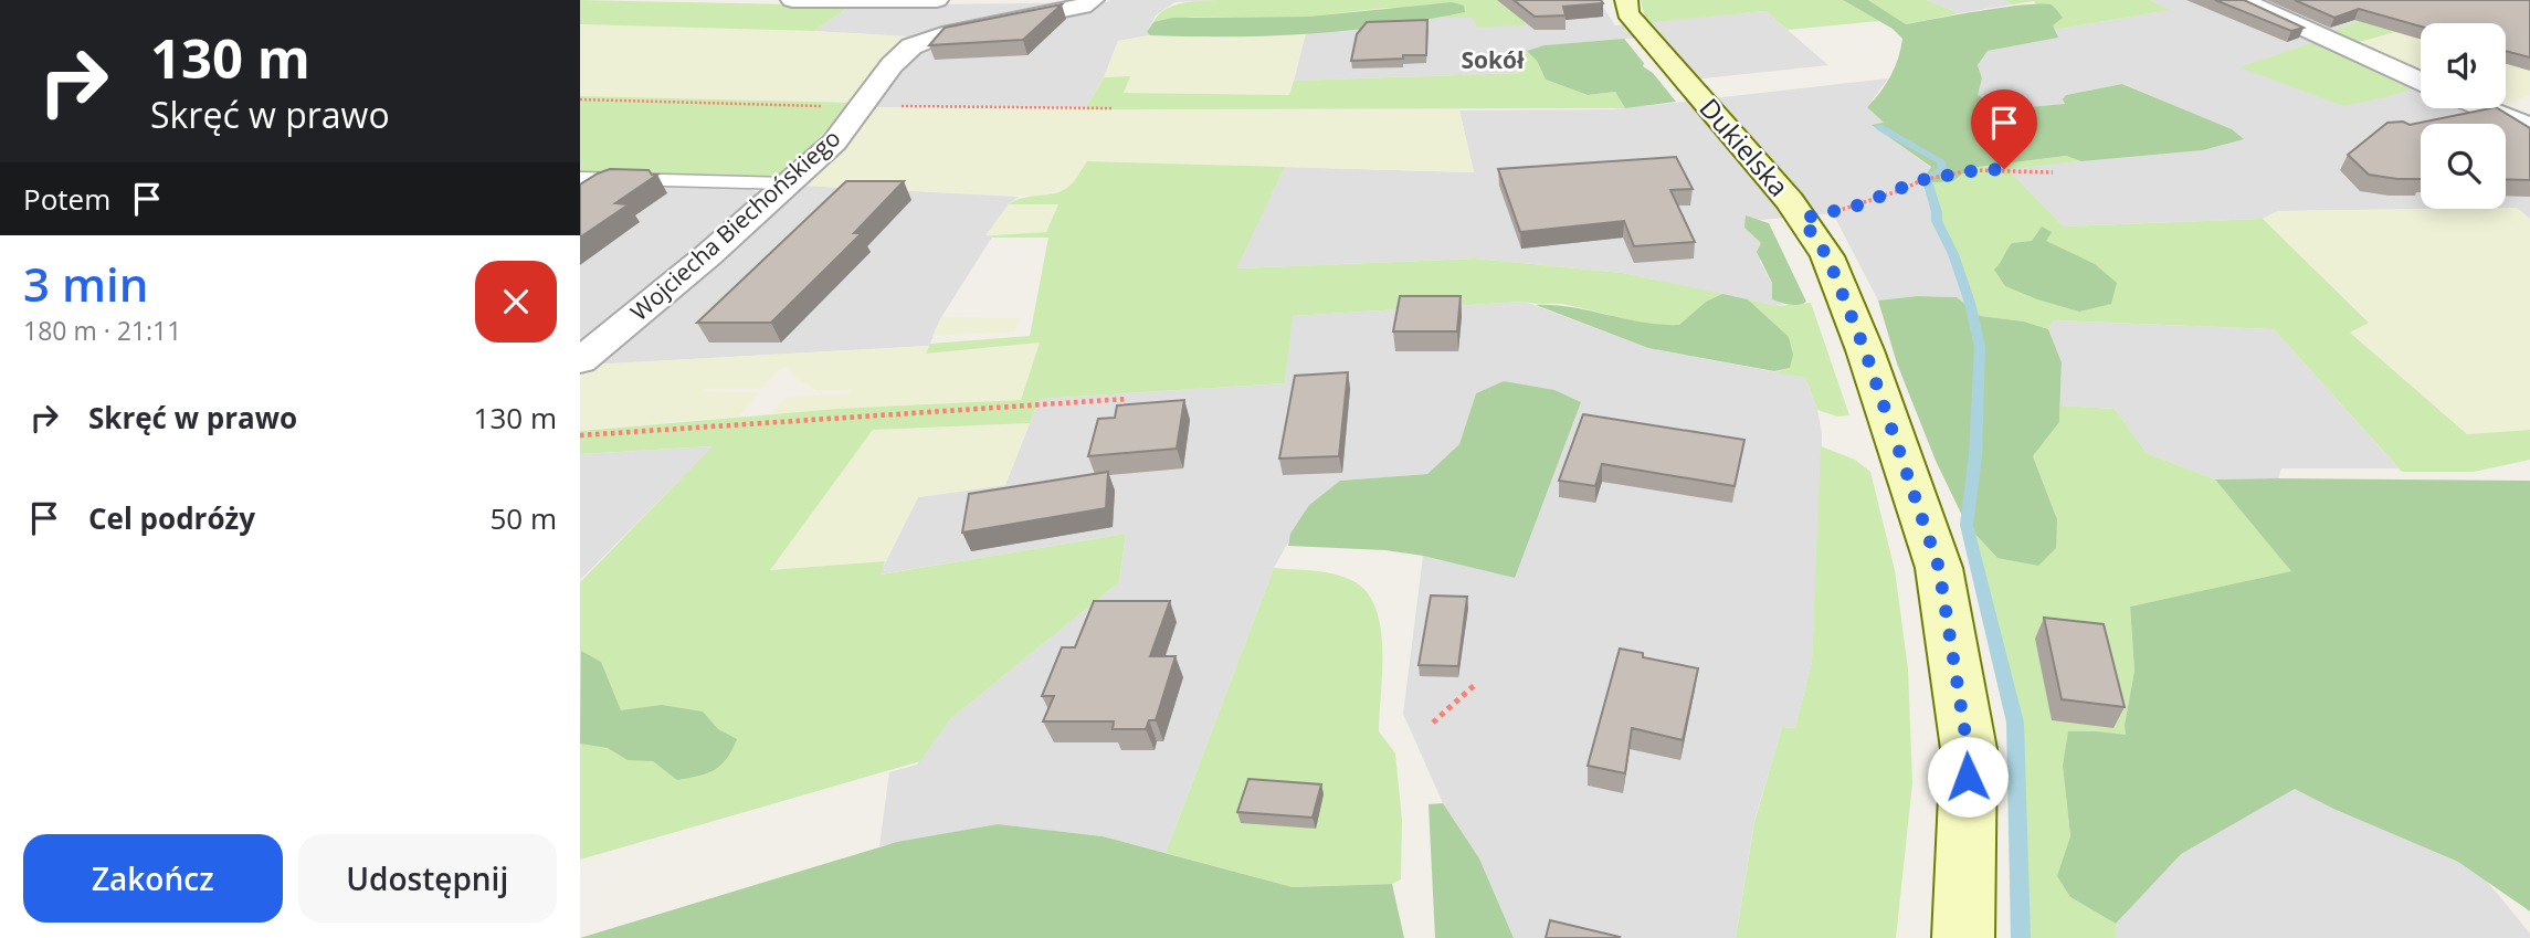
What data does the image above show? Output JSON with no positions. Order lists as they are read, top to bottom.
{
  "streets": {
    "main road": ["Dukielska"],
    "street": ["Wojciecha Biechońskiego"]
  },
  "districts": ["Sokół"],
  "page": {
    "turn": ["130 m", "Skręć w prawo"],
    "then": "Potem",
    "heading": ["3 min", "180 m · 21:11"],
    "list": [
      {
        "name": "Skręć w prawo",
        "value": "130 m"
      },
      {
        "name": "Cel podróży",
        "value": "50 m"
      }
    ],
    "buttons": ["Zakończ", "Udostępnij"]
  }
}
